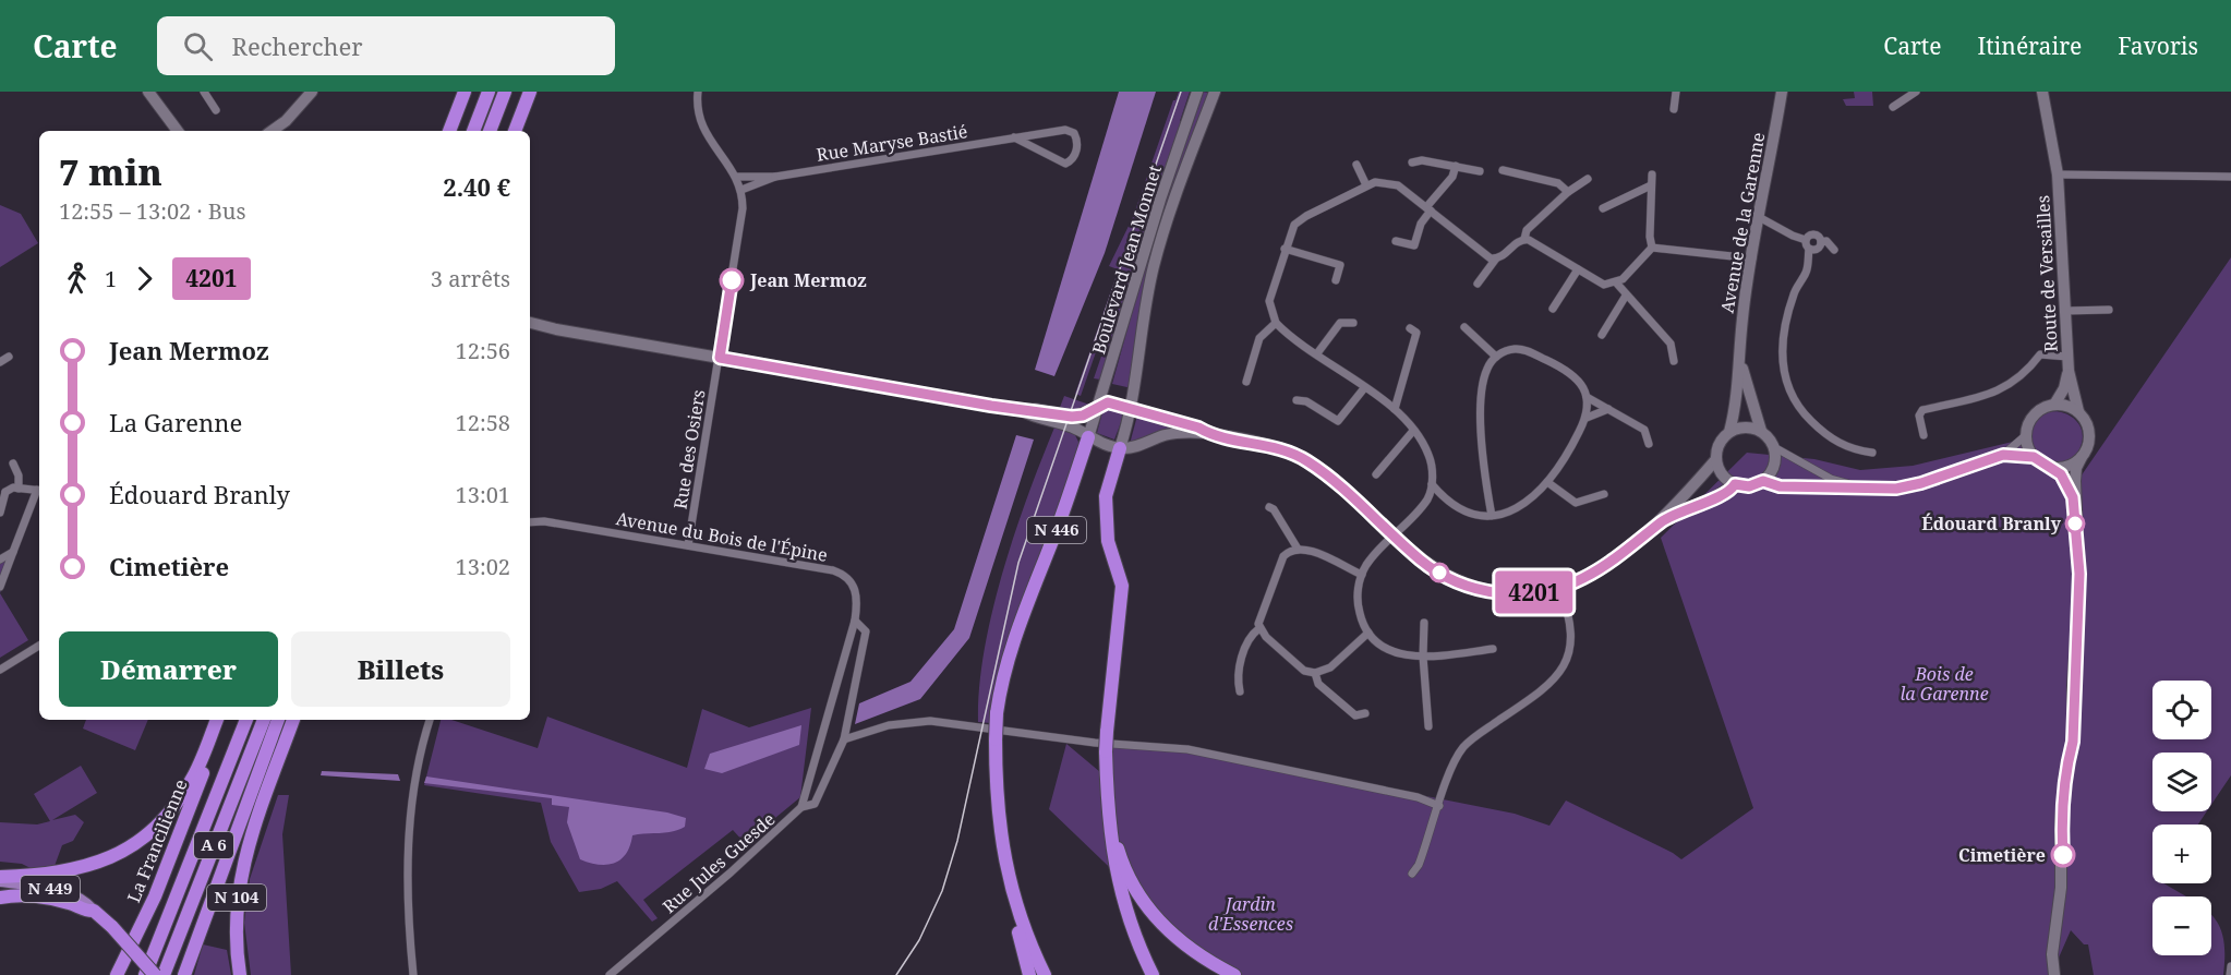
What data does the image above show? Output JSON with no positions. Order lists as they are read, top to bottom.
{
  "streets": {
    "highway": [
      "N 446",
      "La Francilienne",
      "A 6",
      "N 449",
      "N 104"
    ],
    "street": [
      "Rue Maryse Bastié",
      "Avenue de la Garenne",
      "Boulevard Jean Monnet",
      "Route de Versailles",
      "Rue des Osiers",
      "Avenue du Bois de l'Épine",
      "Rue Jules Guesde"
    ]
  },
  "crossings": [
    ["Rue Maryse Bastié", "Rue des Osiers"],
    ["Boulevard Jean Monnet", "N 446"],
    ["Rue des Osiers", "Avenue du Bois de l'Épine"],
    ["Avenue du Bois de l'Épine", "Rue Jules Guesde"]
  ],
  "parks": ["Bois de la Garenne", "Jardin d'Essences"],
  "places": ["Jean Mermoz", "Édouard Branly", "Cimetière"],
  "lines": ["bus line 4201"],
  "page": {
    "header": "Carte",
    "search": "Rechercher",
    "nav": ["Carte", "Itinéraire", "Favoris"],
    "on_map": "4201",
    "heading": ["7 min", "12:55 – 13:02 · Bus", "2.40 €"],
    "legs": ["1", "4201", "3 arrêts"],
    "list": [
      {
        "name": "Jean Mermoz",
        "value": "12:56"
      },
      {
        "name": "La Garenne",
        "value": "12:58"
      },
      {
        "name": "Édouard Branly",
        "value": "13:01"
      },
      {
        "name": "Cimetière",
        "value": "13:02"
      }
    ],
    "buttons": ["Démarrer", "Billets"],
    "map_buttons": ["+", "−"]
  }
}
